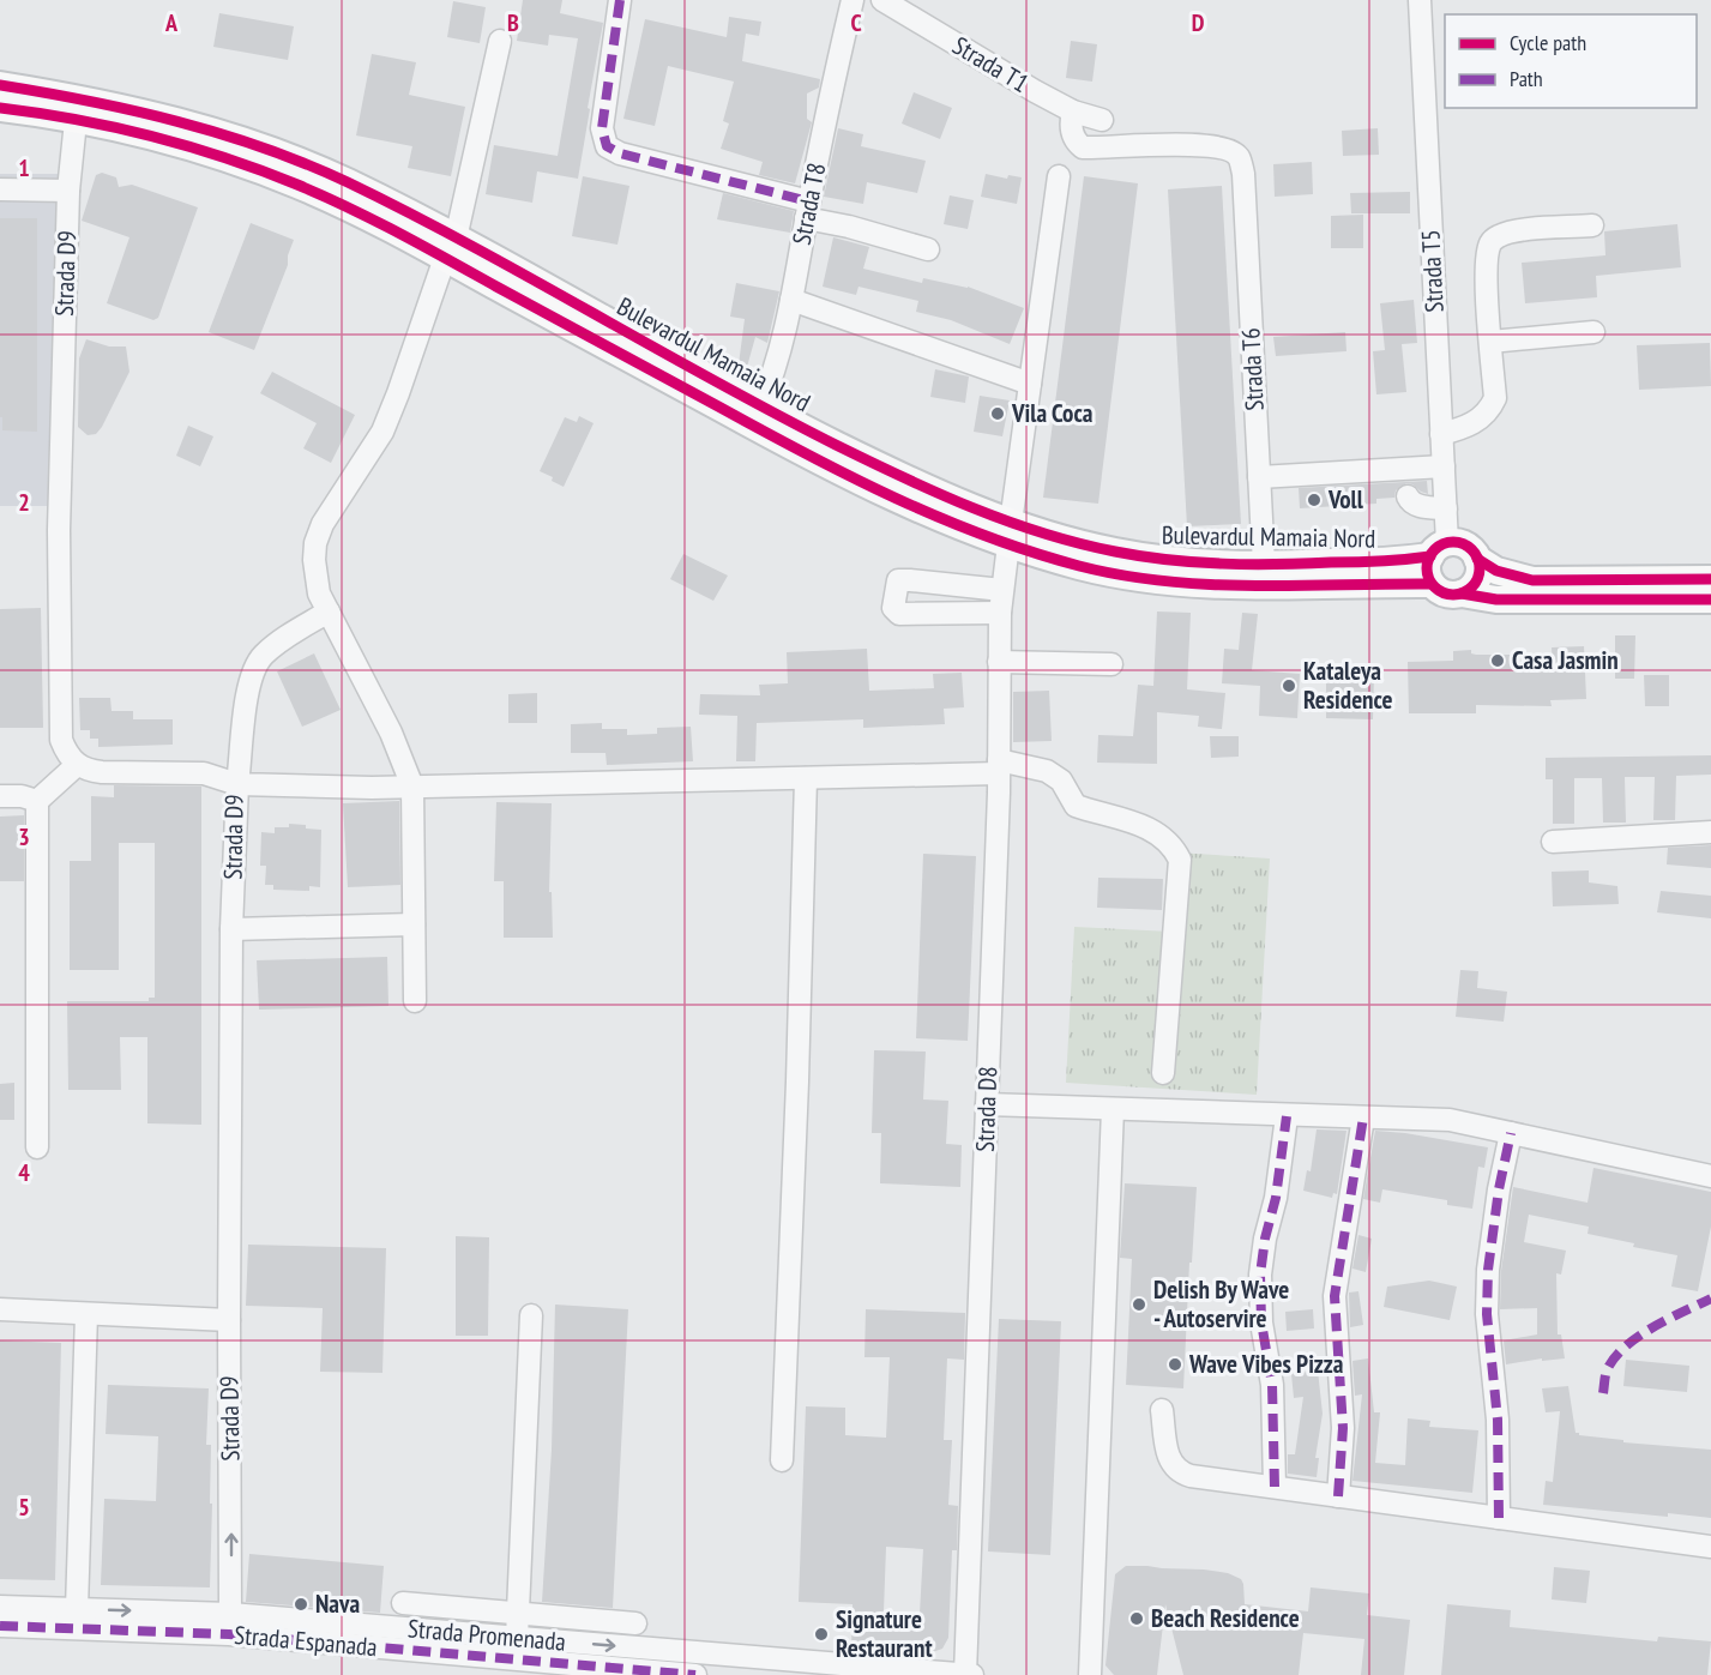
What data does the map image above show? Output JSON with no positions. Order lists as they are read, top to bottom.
{
  "streets": {
    "main road": ["Bulevardul Mamaia Nord"],
    "street": [
      "Strada T1",
      "Strada T8",
      "Strada T5",
      "Strada D9",
      "Strada T6",
      "Strada D8",
      "Strada Promenada",
      "Strada Espanada"
    ]
  },
  "crossings": [
    ["Strada T1", "Strada T6"],
    ["Strada T8", "Bulevardul Mamaia Nord"],
    ["Strada T5", "Bulevardul Mamaia Nord"],
    ["Strada D9", "Bulevardul Mamaia Nord"],
    ["Strada D9", "Strada Promenada"],
    ["Bulevardul Mamaia Nord", "Strada T6"],
    ["Bulevardul Mamaia Nord", "Strada D8"],
    ["Strada D8", "Strada Promenada"]
  ],
  "one_way": ["Strada Promenada"],
  "places": [
    "Vila Coca",
    "Voll",
    "Casa Jasmin",
    "Kataleya Residence",
    "Delish By Wave - Autoservire",
    "Wave Vibes Pizza",
    "Nava",
    "Beach Residence",
    "Signature Restaurant"
  ],
  "legend": ["Cycle path", "Path"],
  "grid": {
    "columns": [
      "A",
      "B",
      "C",
      "D"
    ],
    "rows": [
      "1",
      "2",
      "3",
      "4",
      "5"
    ]
  }
}
